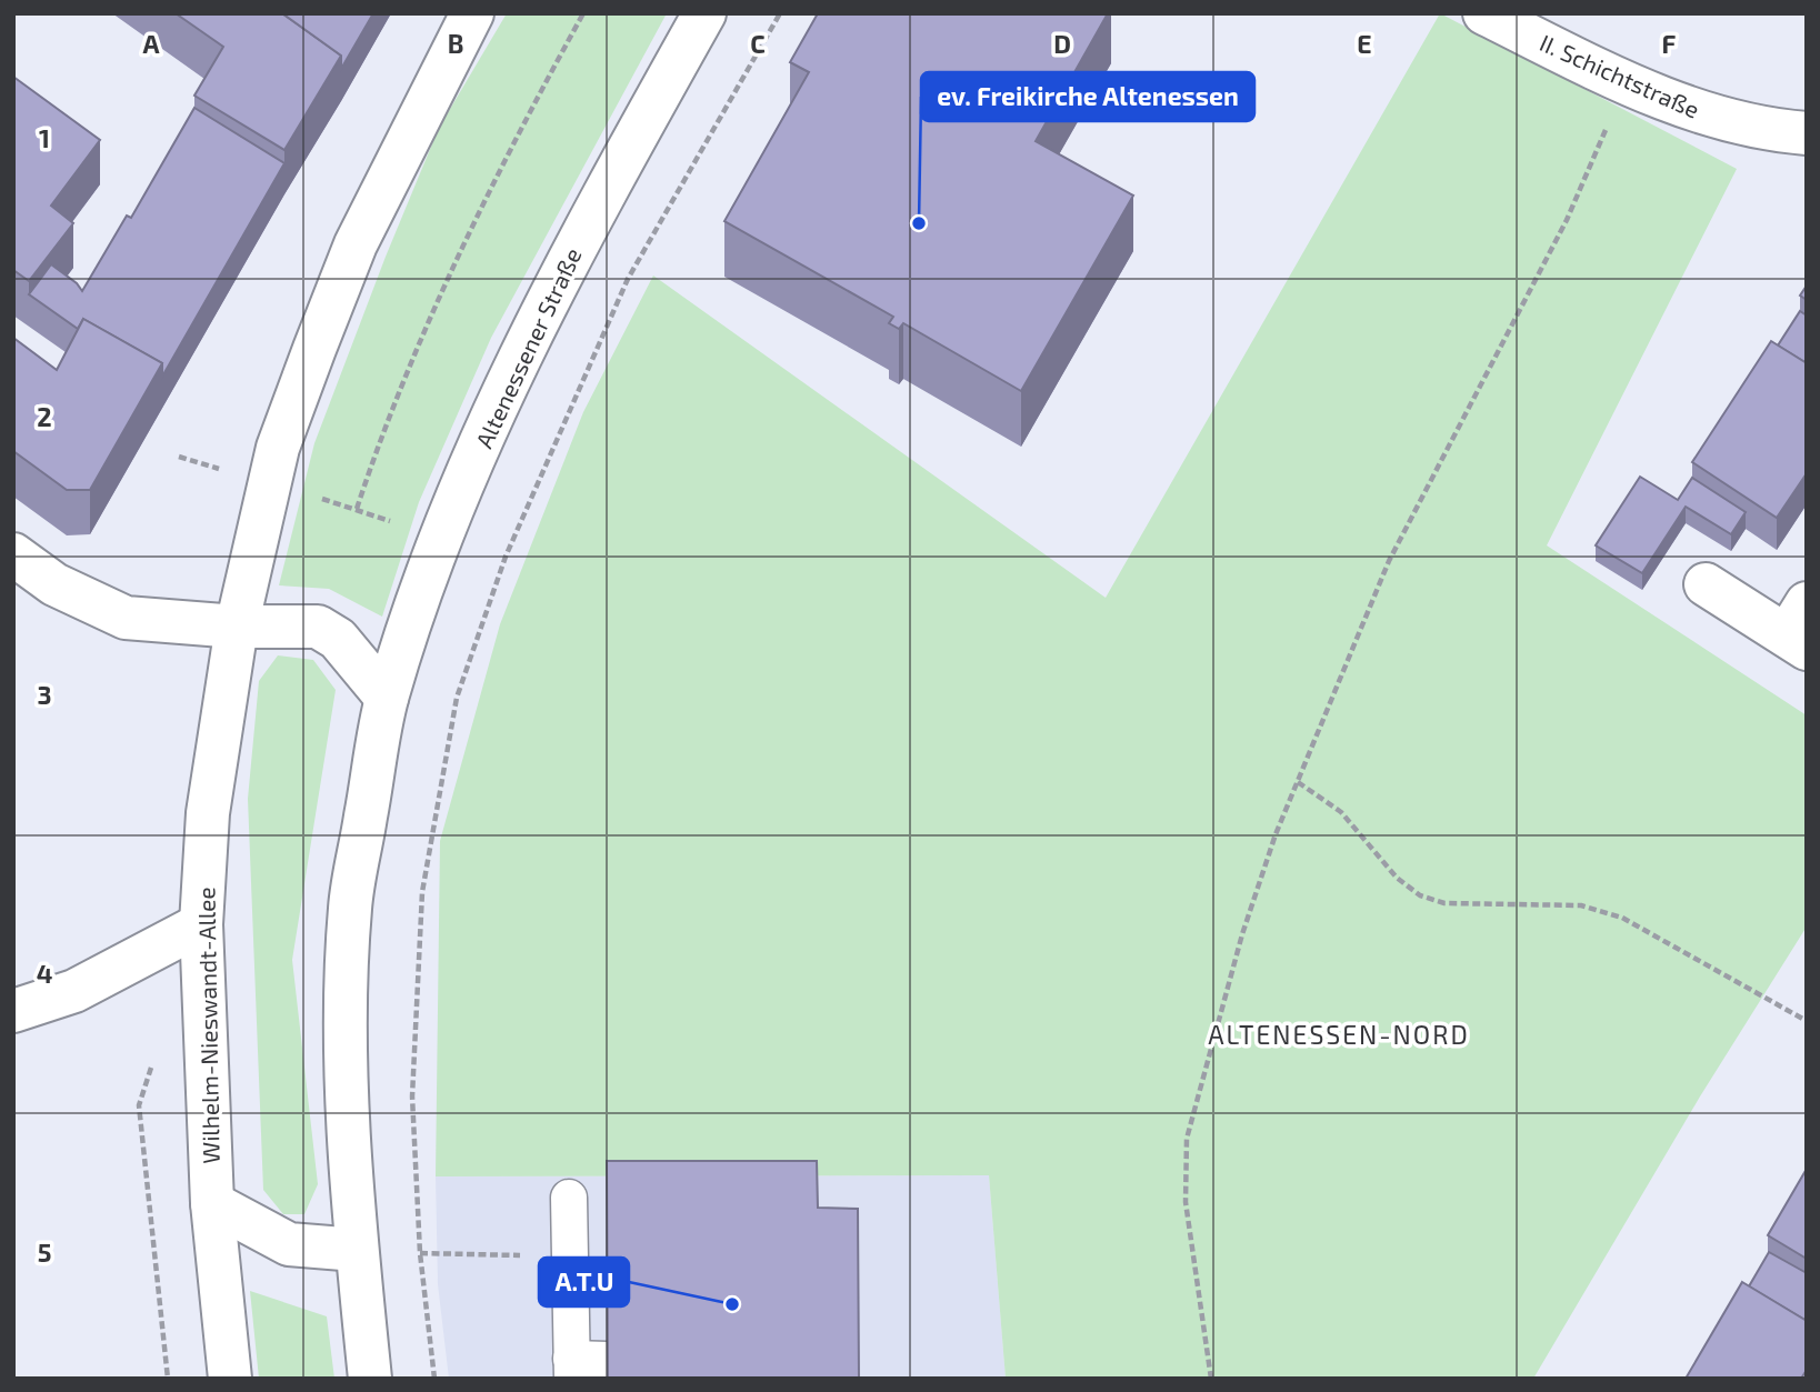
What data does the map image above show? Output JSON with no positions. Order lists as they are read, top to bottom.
{
  "streets": {
    "main road": ["II. Schichtstraße", "Altenessener Straße", "Wilhelm-Nieswandt-Allee"]
  },
  "districts": ["ALTENESSEN-NORD"],
  "places": ["ev. Freikirche Altenessen", "A.T.U"],
  "grid": {
    "columns": [
      "A",
      "B",
      "C",
      "D",
      "E",
      "F"
    ],
    "rows": [
      "1",
      "2",
      "3",
      "4",
      "5"
    ]
  }
}
